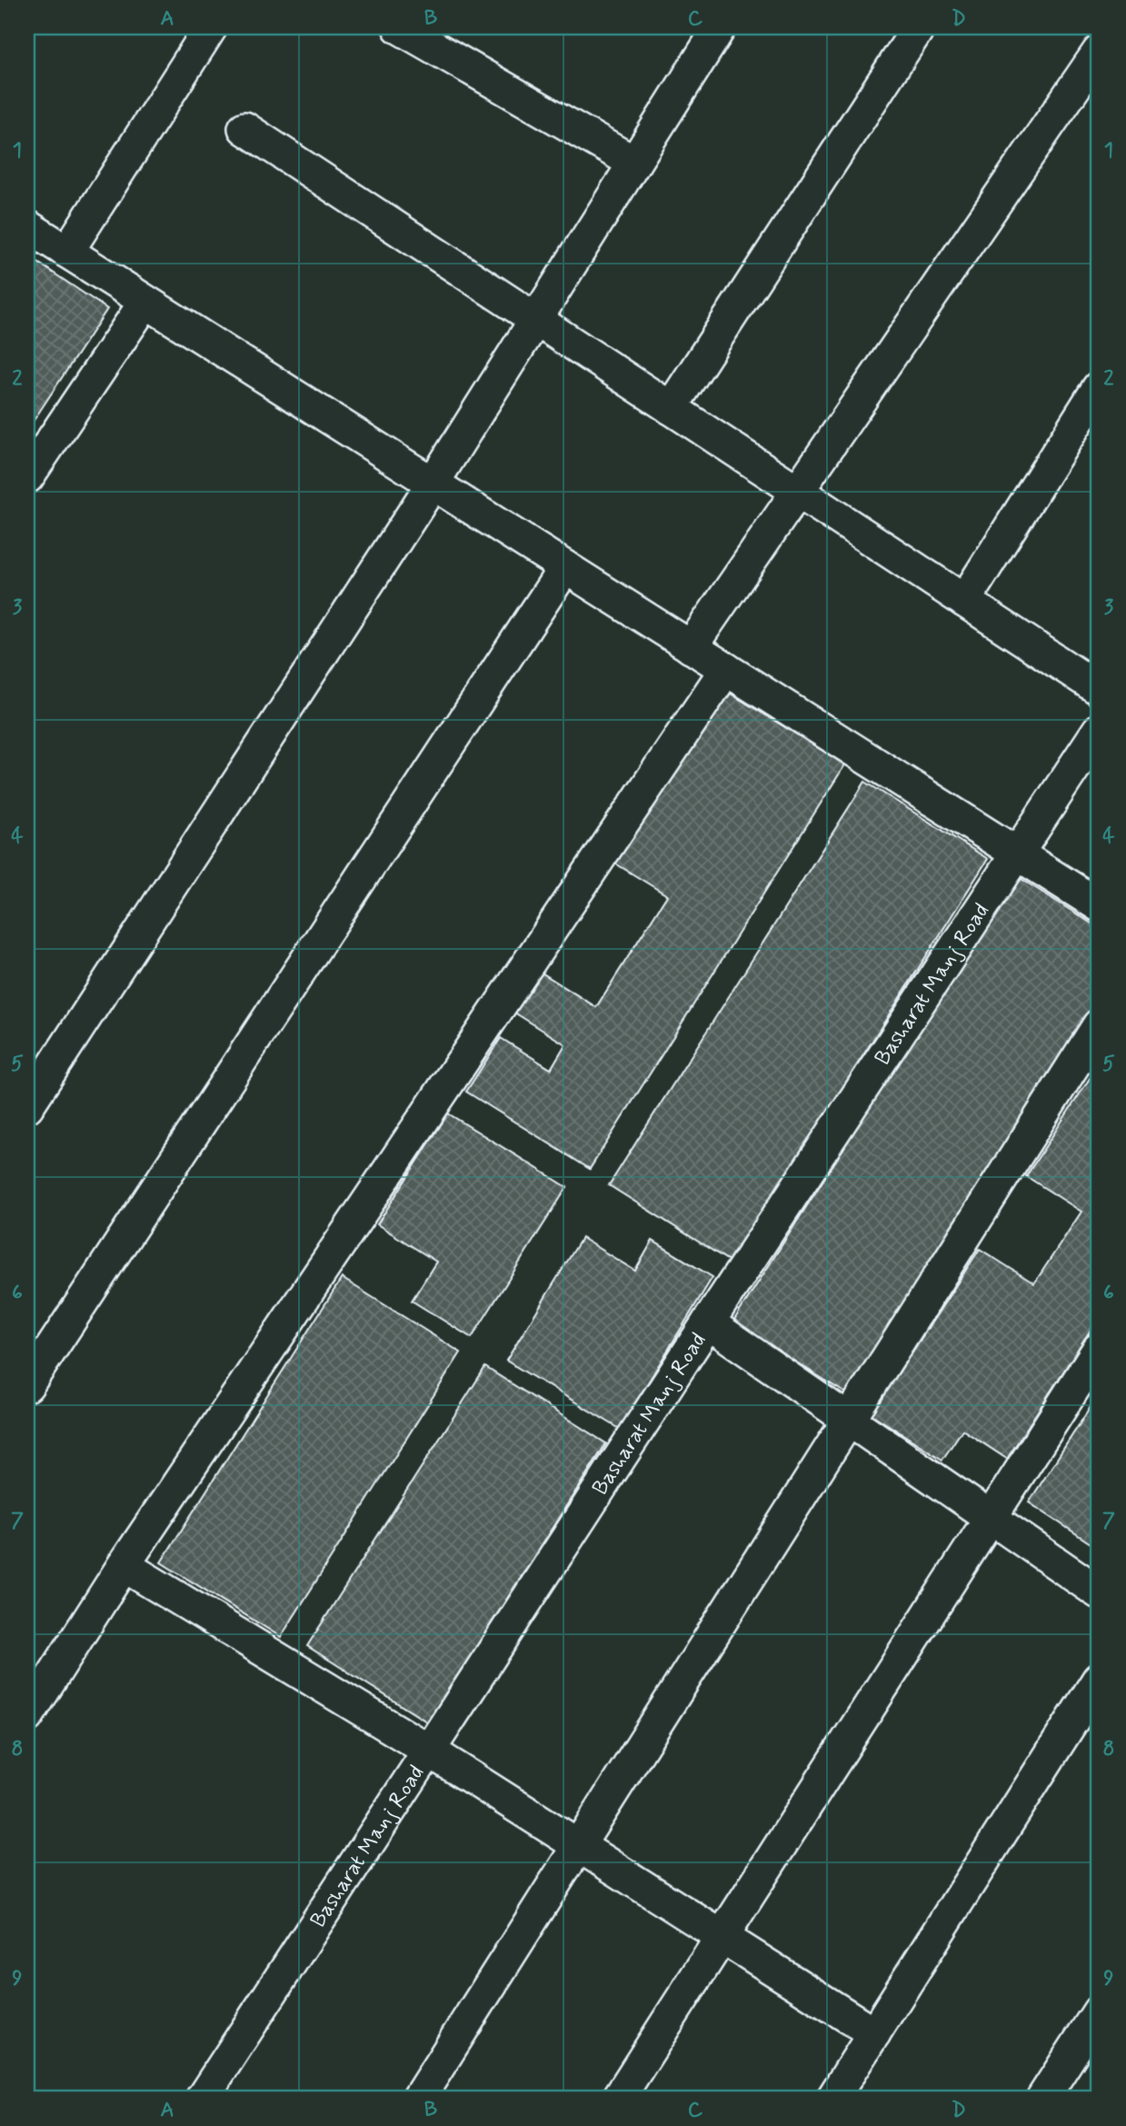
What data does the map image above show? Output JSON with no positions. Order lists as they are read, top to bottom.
{
  "streets": {
    "street": ["Basharat Manj Road"]
  },
  "grid": {
    "columns": [
      "A",
      "B",
      "C",
      "D"
    ],
    "rows": [
      "1",
      "2",
      "3",
      "4",
      "5",
      "6",
      "7",
      "8",
      "9"
    ]
  }
}
